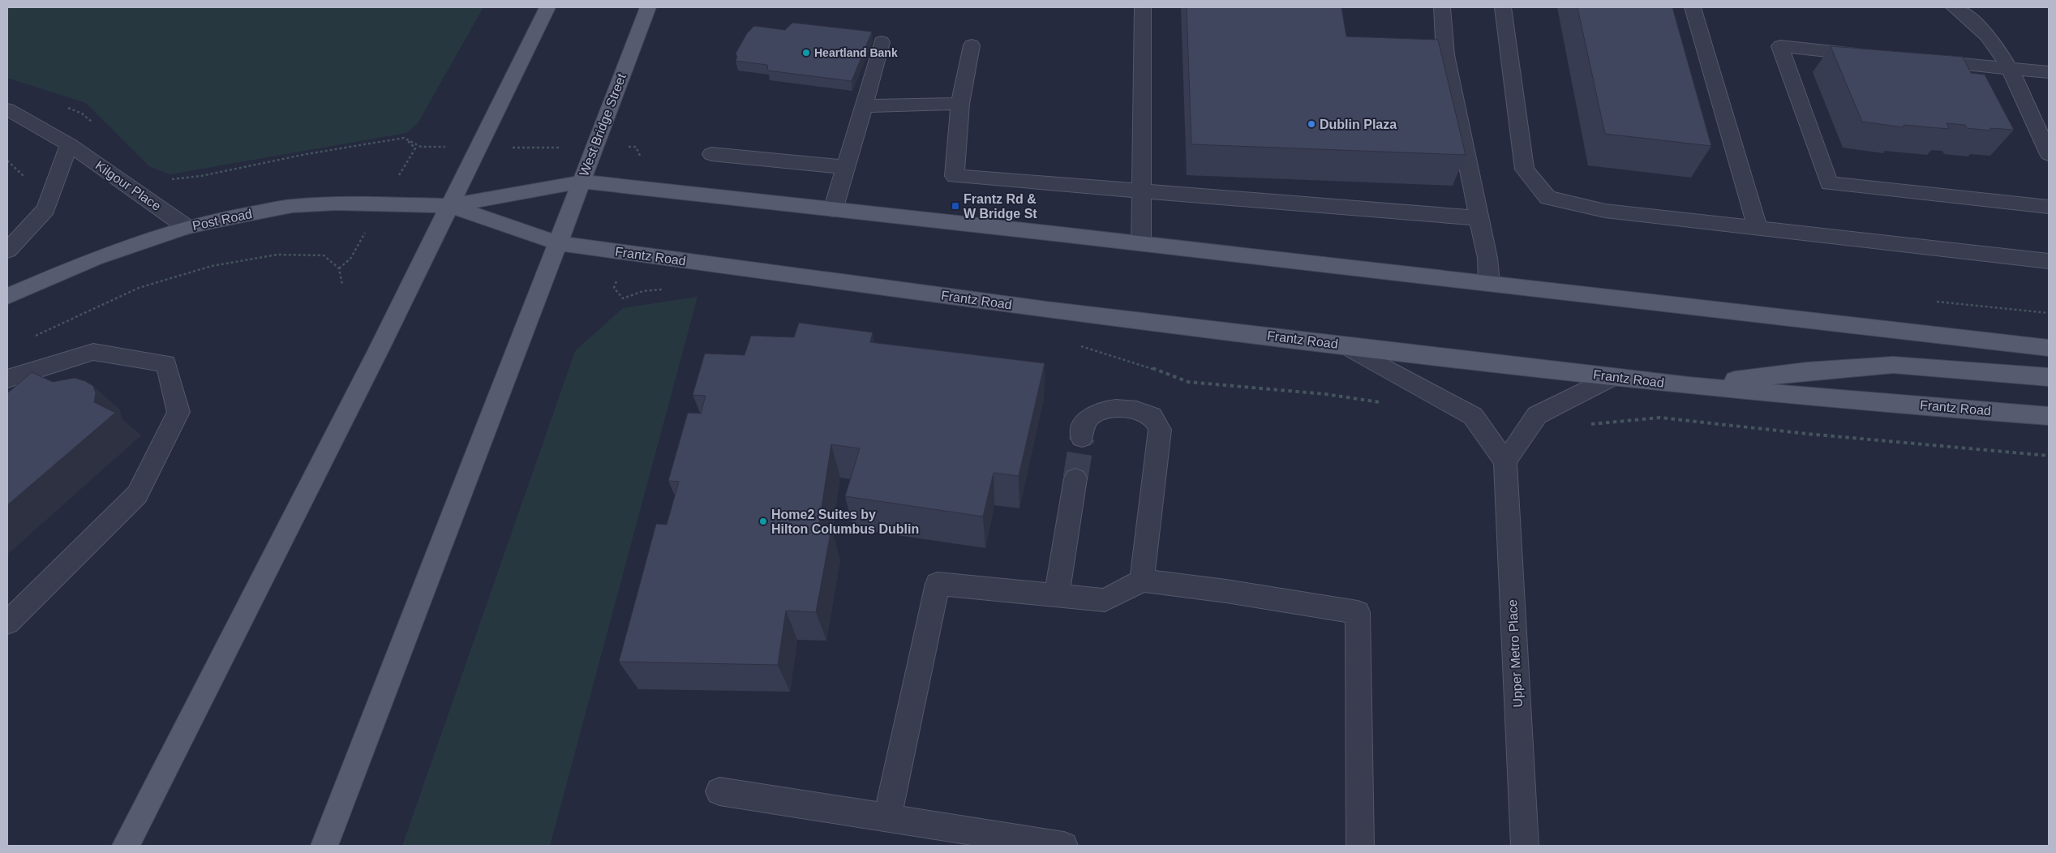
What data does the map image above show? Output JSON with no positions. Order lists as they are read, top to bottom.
{
  "streets": {
    "main road": ["West Bridge Street", "Post Road", "Frantz Road"],
    "street": ["Kilgour Place", "Upper Metro Place"]
  },
  "crossings": [
    ["West Bridge Street", "Frantz Road"],
    ["Kilgour Place", "Post Road"],
    ["Post Road", "Frantz Road"]
  ],
  "places": {
    "other": ["Heartland Bank", "Dublin Plaza", "Home2 Suites by Hilton Columbus Dublin"],
    "transit": ["Frantz Rd & W Bridge St"]
  }
}
